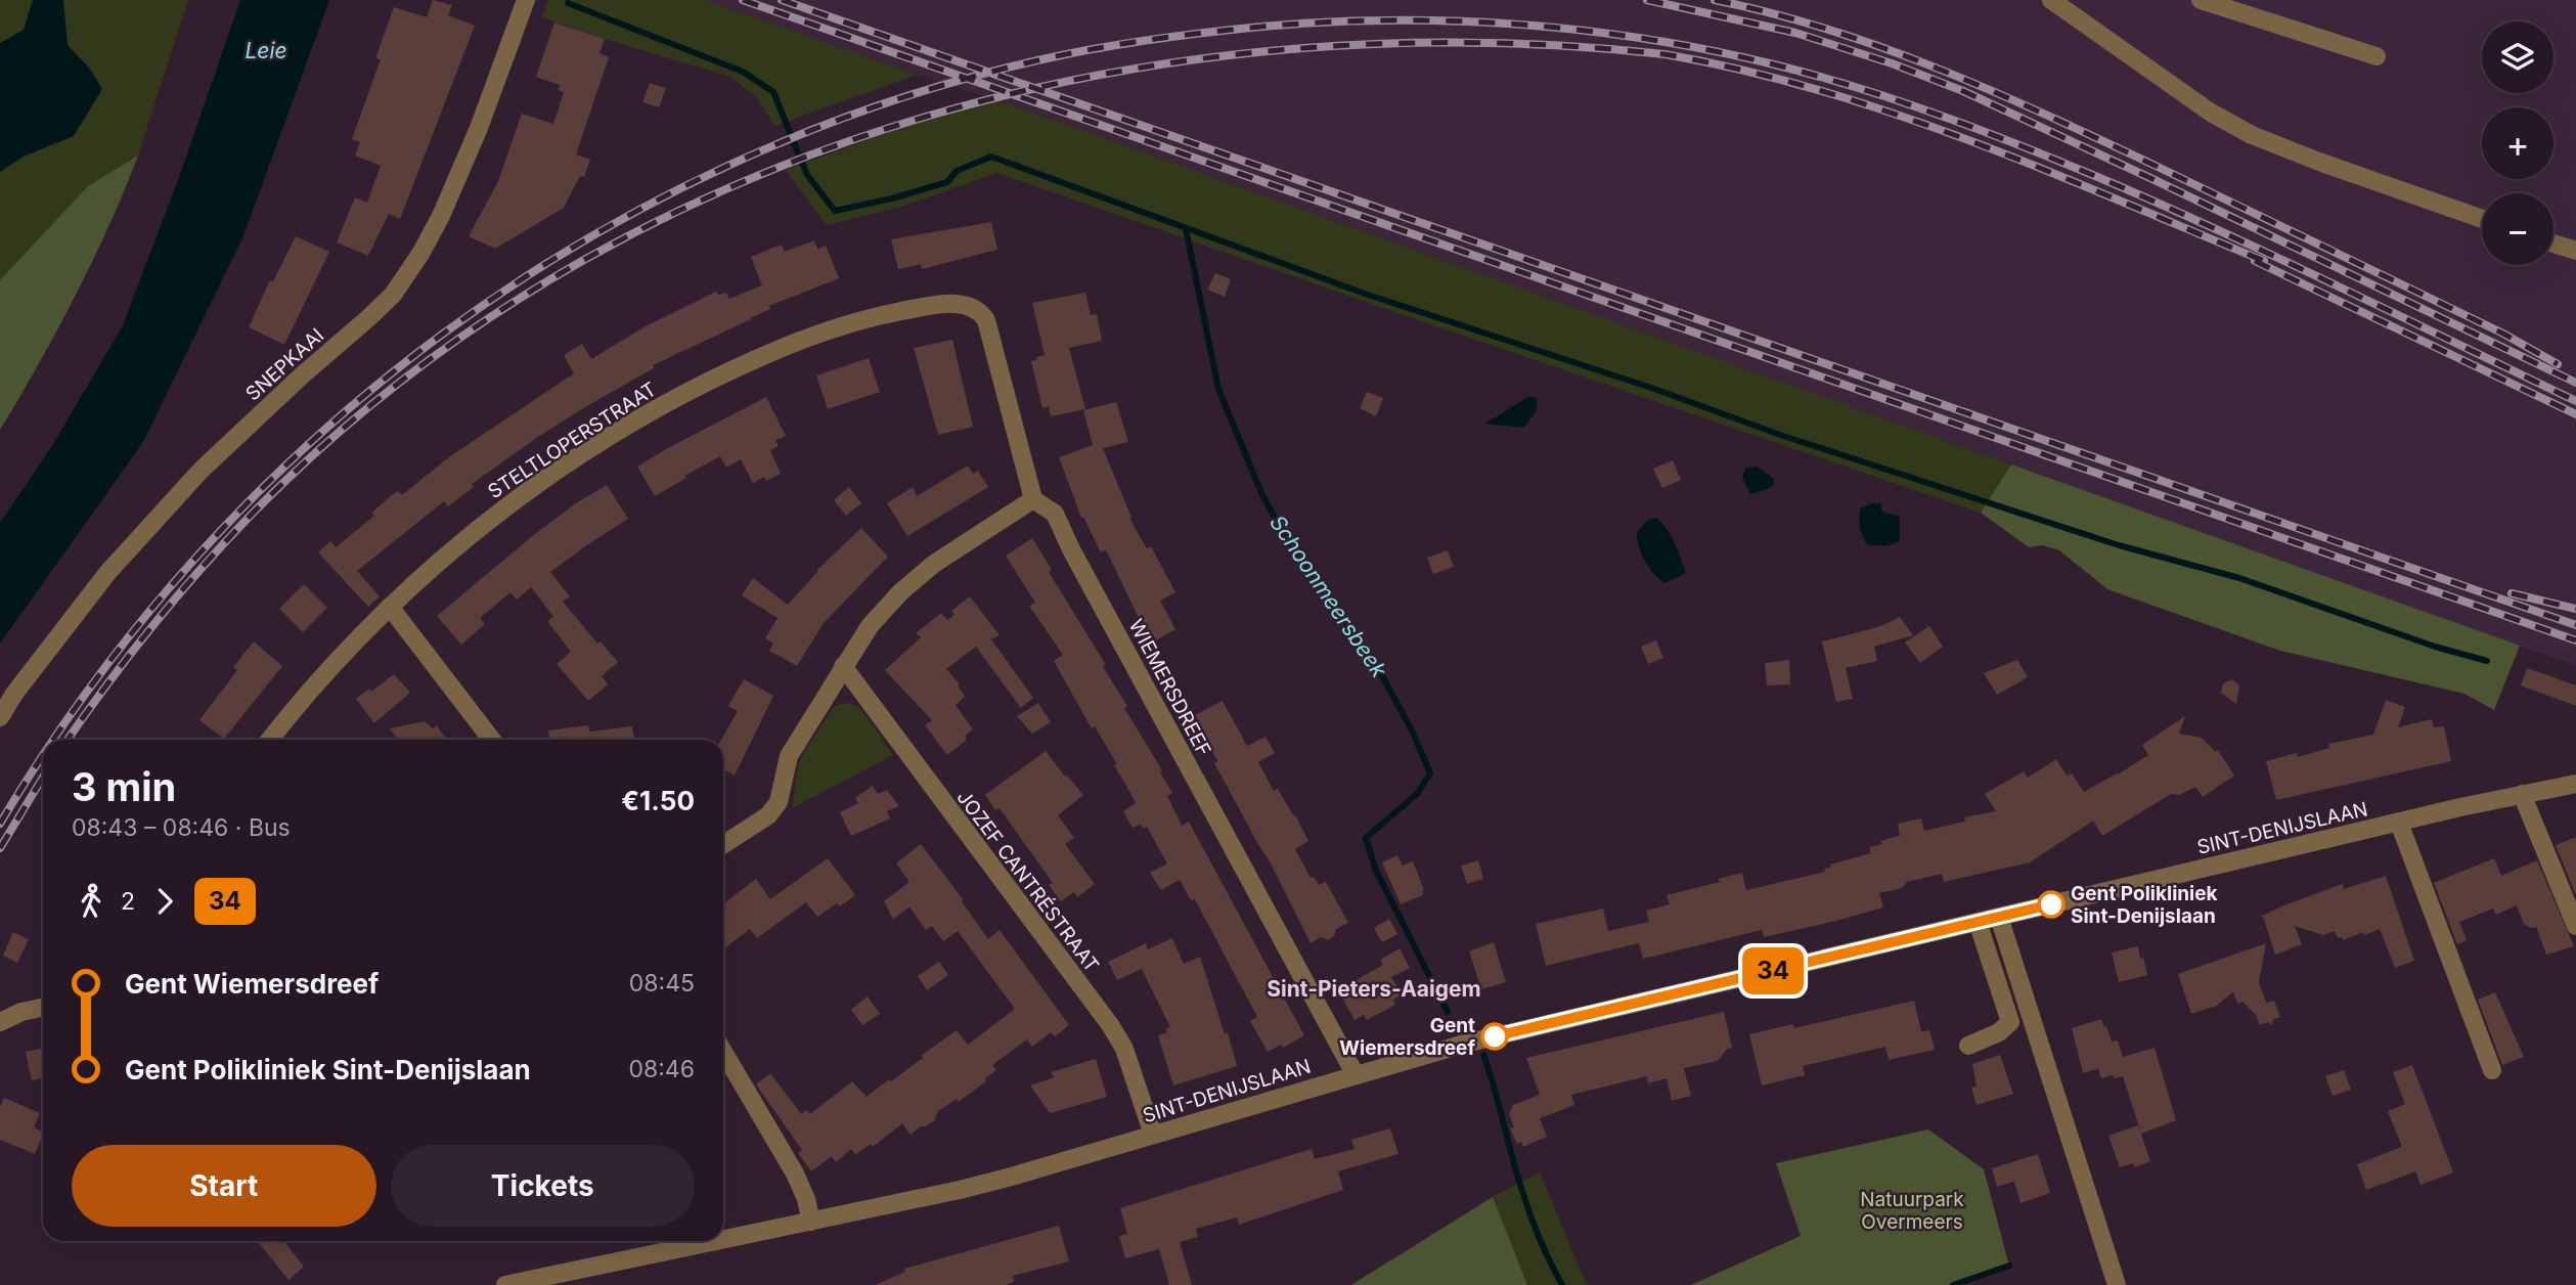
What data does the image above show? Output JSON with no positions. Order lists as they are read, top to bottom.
{
  "streets": {
    "street": [
      "SNEPKAAI",
      "STELTLOPERSTRAAT",
      "WIEMERSDREEF",
      "SINT-DENIJSLAAN",
      "JOZEF CANTRÉSTRAAT"
    ]
  },
  "crossings": [
    ["STELTLOPERSTRAAT", "WIEMERSDREEF"],
    ["WIEMERSDREEF", "SINT-DENIJSLAAN"],
    ["SINT-DENIJSLAAN", "JOZEF CANTRÉSTRAAT"]
  ],
  "districts": ["Sint-Pieters-Aaigem"],
  "water": ["Leie", "Schoonmeersbeek"],
  "parks": ["Natuurpark Overmeers"],
  "places": ["Gent Polikliniek Sint-Denijslaan", "Gent Wiemersdreef"],
  "lines": ["bus line 34"],
  "page": {
    "on_map": "34",
    "map_buttons": ["+", "−"],
    "heading": ["3 min", "08:43 – 08:46 · Bus", "€1.50"],
    "legs": ["2", "34"],
    "list": [
      {
        "name": "Gent Wiemersdreef",
        "value": "08:45"
      },
      {
        "name": "Gent Polikliniek Sint-Denijslaan",
        "value": "08:46"
      }
    ],
    "buttons": ["Start", "Tickets"]
  }
}
